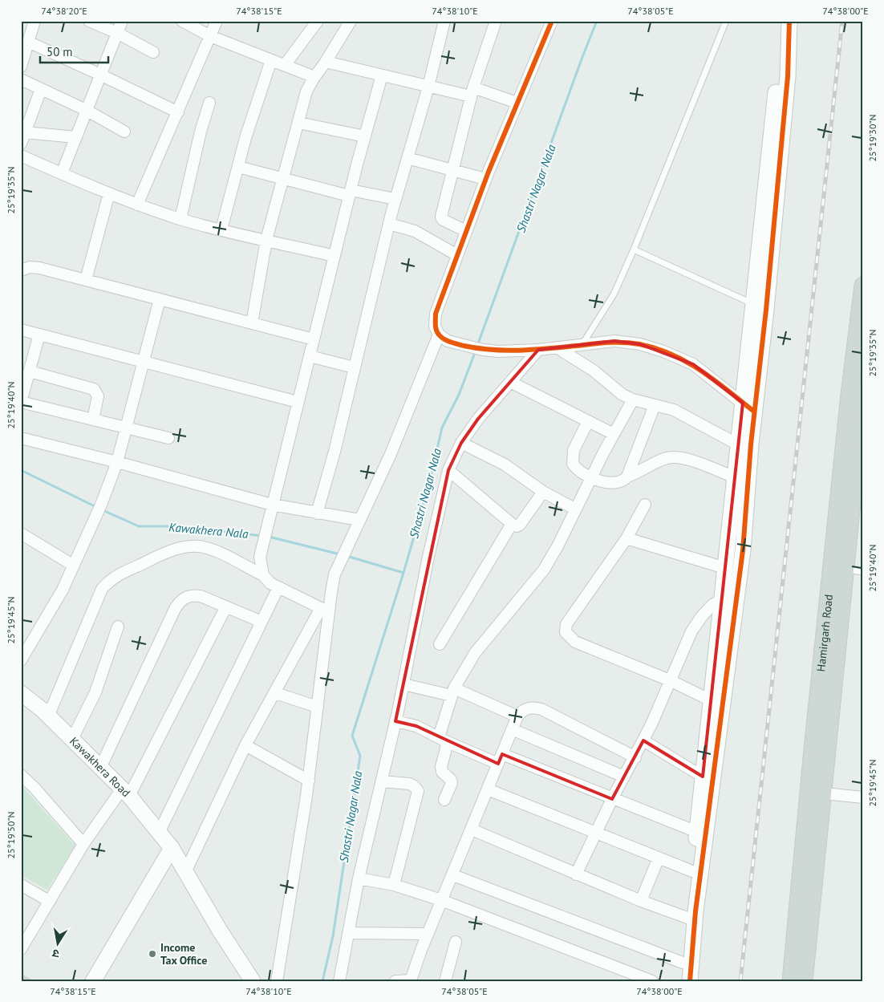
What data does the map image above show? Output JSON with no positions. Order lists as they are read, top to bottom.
{
  "streets": {
    "main road": ["Hamirgarh Road"],
    "street": ["Kawakhera Road"]
  },
  "water": ["Shastri Nagar Nala", "Kawakhera Nala"],
  "places": ["Income Tax Office"],
  "scale_bar": "50 m",
  "north": "bottom",
  "coordinates": [
    "74°38'20\"E",
    "74°38'15\"E",
    "74°38'10\"E",
    "74°38'05\"E",
    "74°38'00\"E",
    "25°19'30\"N",
    "25°19'35\"N",
    "25°19'40\"N",
    "25°19'45\"N",
    "25°19'50\"N"
  ]
}
